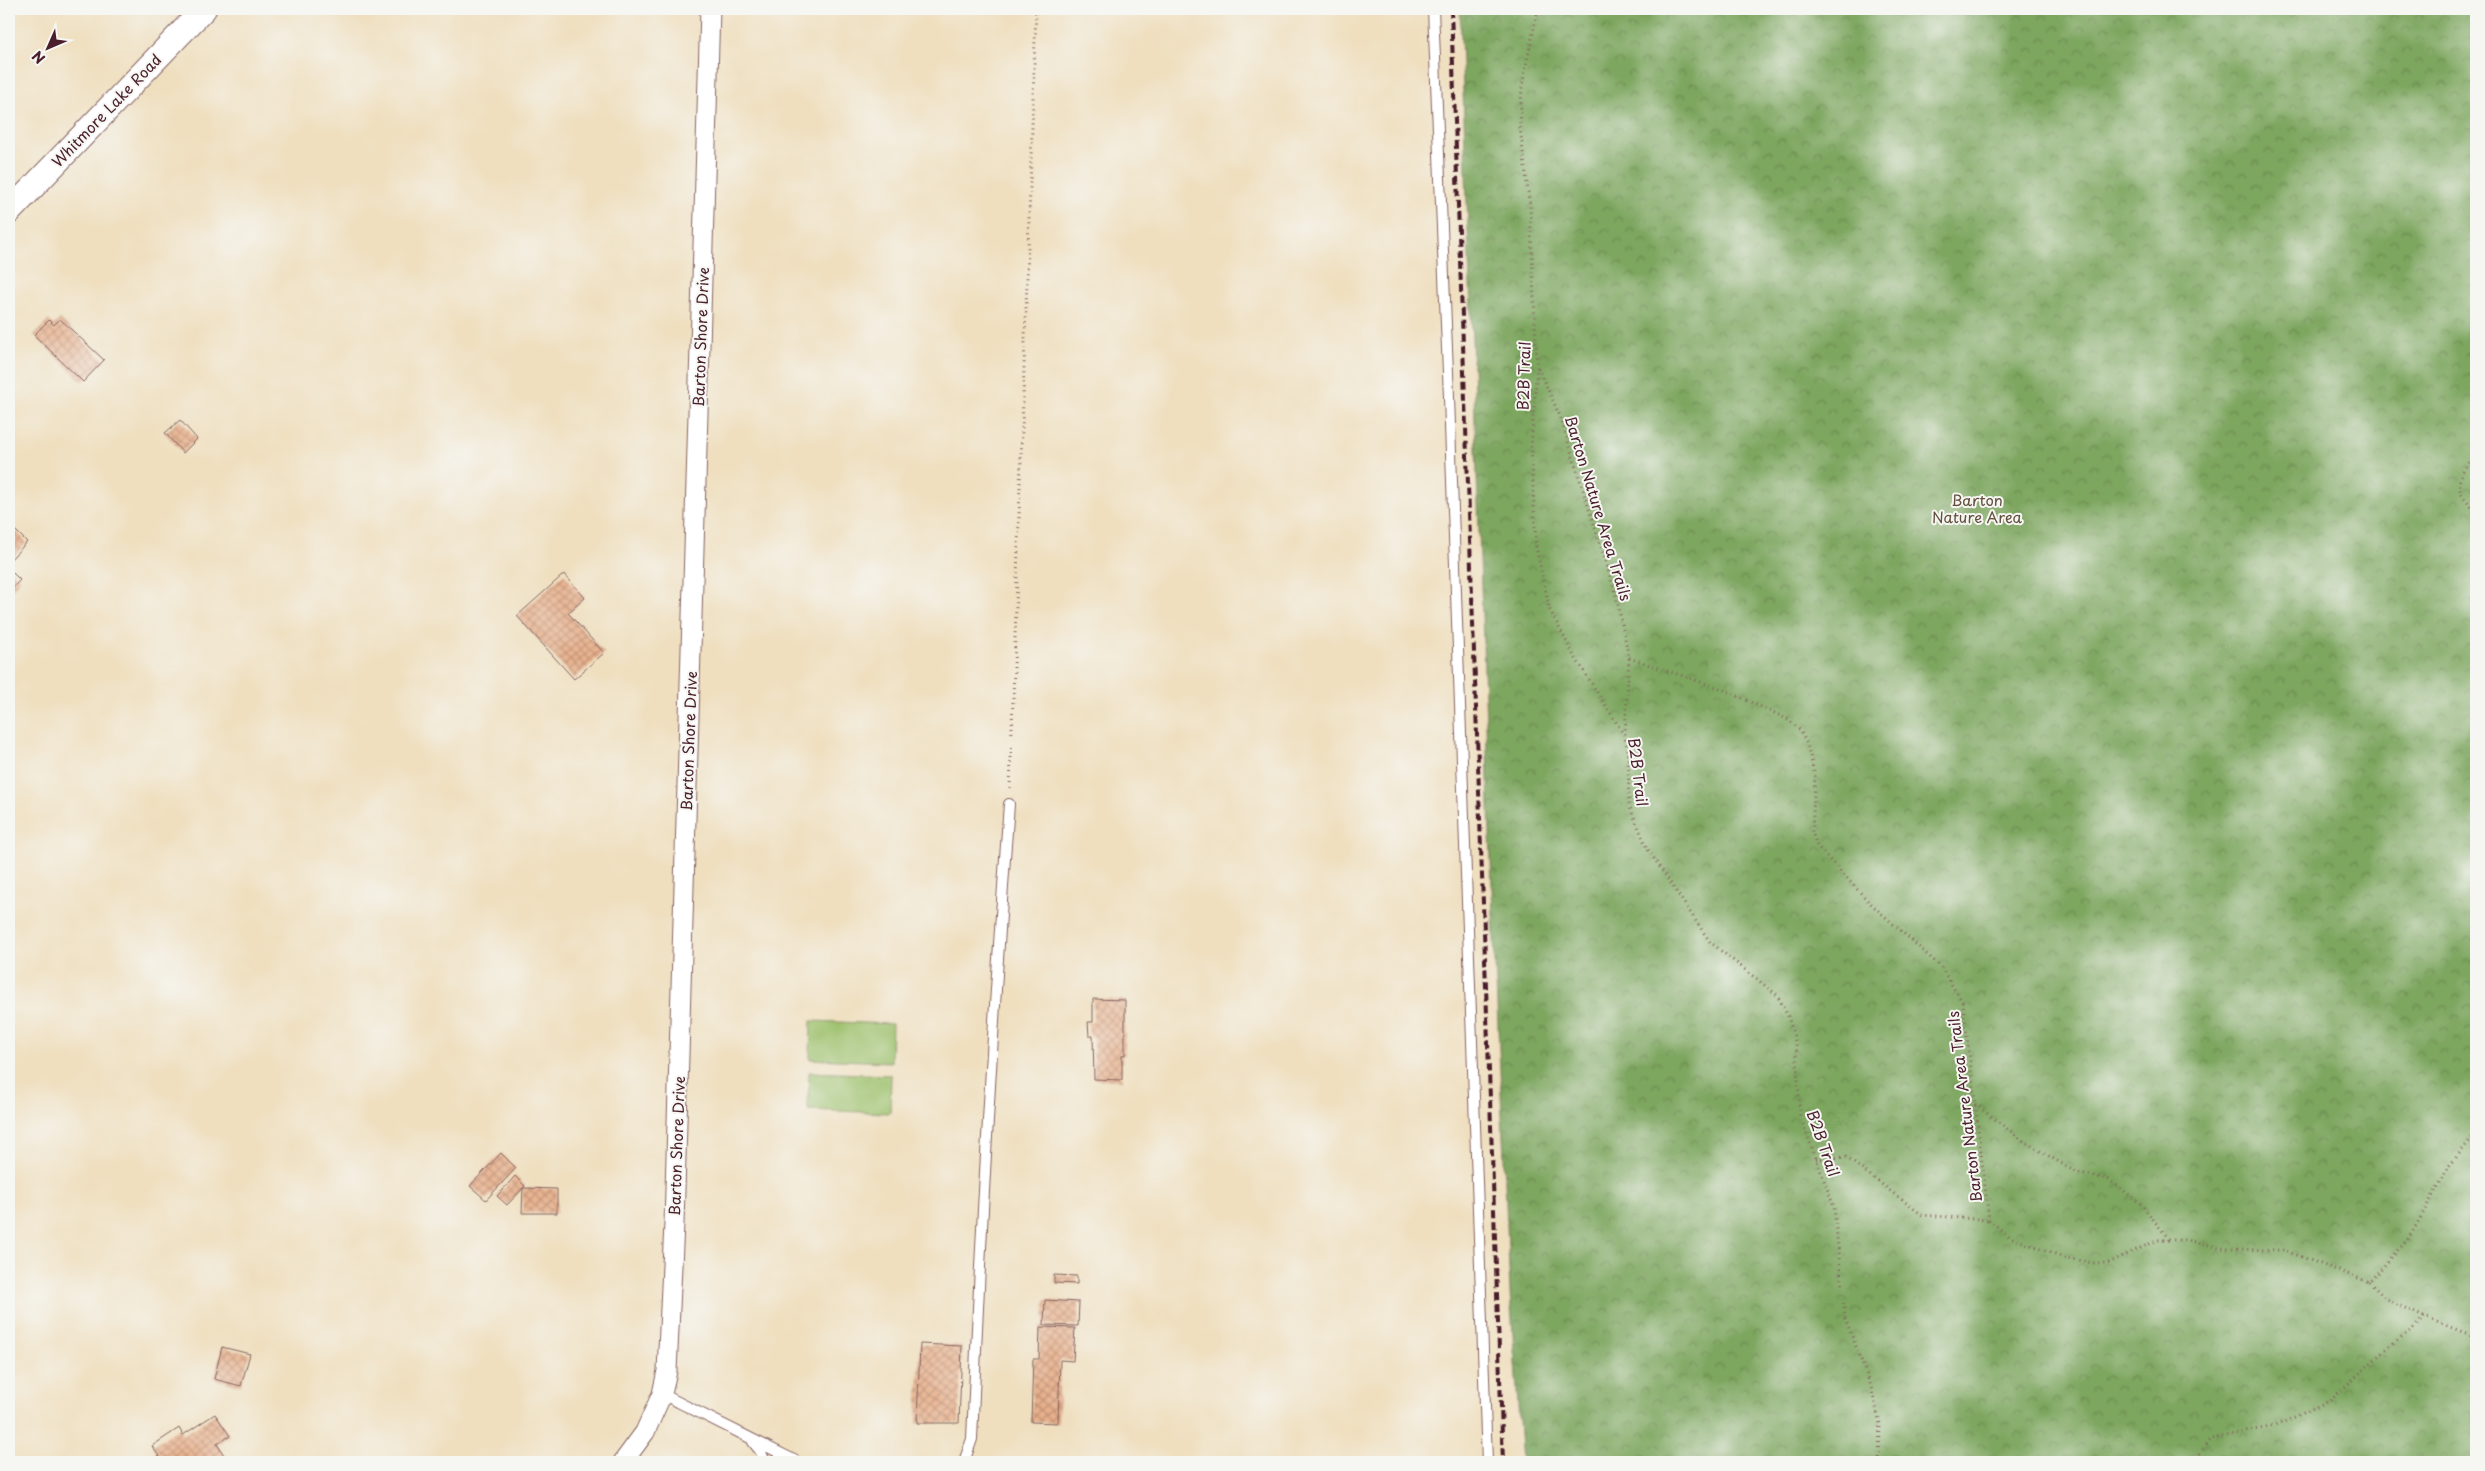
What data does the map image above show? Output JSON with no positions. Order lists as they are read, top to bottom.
{
  "streets": {
    "street": ["Whitmore Lake Road", "Barton Shore Drive"],
    "path": ["B2B Trail", "Barton Nature Area Trails"]
  },
  "crossings": [
    ["B2B Trail", "Barton Nature Area Trails"]
  ],
  "parks": ["Barton Nature Area"],
  "north": "bottom left"
}
